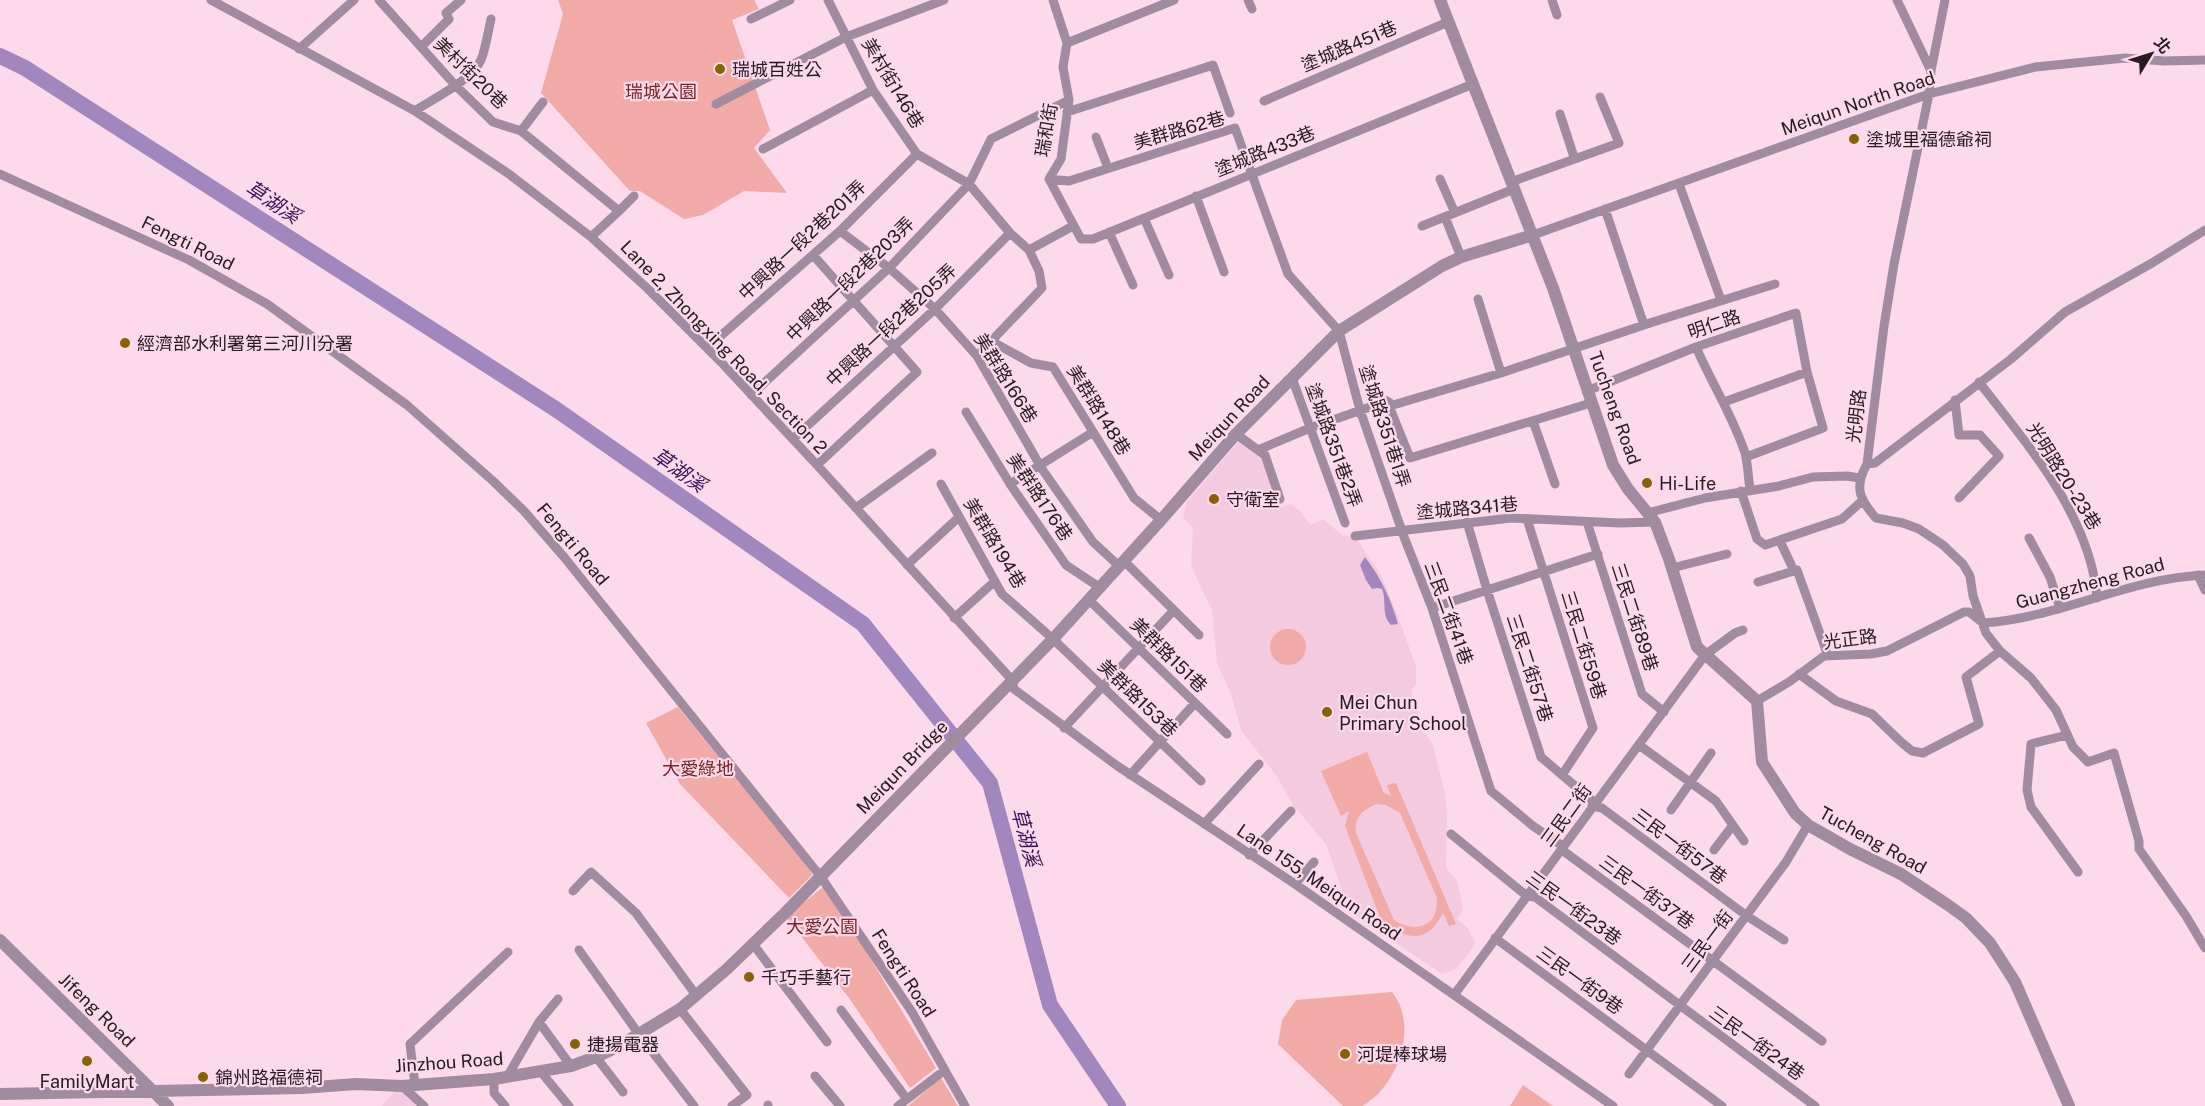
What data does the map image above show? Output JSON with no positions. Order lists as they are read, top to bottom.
{
  "streets": {
    "street": [
      "塗城路451巷",
      "美村街20巷",
      "美村街146巷",
      "Meiqun North Road",
      "瑞和街",
      "美群路62巷",
      "塗城路433巷",
      "中興路一段2巷201弄",
      "Fengti Road",
      "中興路一段2巷203弄",
      "明仁路",
      "中興路一段2巷205弄",
      "Lane 2, Zhongxing Road, Section 2",
      "美群路166巷",
      "Tucheng Road",
      "美群路148巷",
      "光明路",
      "Meiqun Road",
      "塗城路351巷1弄",
      "塗城路351巷2弄",
      "光明路20-23巷",
      "美群路176巷",
      "塗城路341巷",
      "美群路194巷",
      "Guangzheng Road",
      "三民二街41巷",
      "三民二街89巷",
      "光正路",
      "三民二街59巷",
      "美群路151巷",
      "三民二街57巷",
      "美群路153巷",
      "Meiqun Bridge",
      "三民二街",
      "三民一街57巷",
      "Lane 155, Meiqun Road",
      "三民一街37巷",
      "三民一街23巷",
      "三民一街",
      "三民一街9巷",
      "Jifeng Road",
      "三民一街24巷",
      "Jinzhou Road"
    ]
  },
  "crossings": [
    ["塗城路451巷", "Tucheng Road"],
    ["美村街146巷", "中興路一段2巷201弄"],
    ["美村街146巷", "中興路一段2巷203弄"],
    ["美村街146巷", "中興路一段2巷205弄"],
    ["美村街146巷", "美群路166巷"],
    ["美村街146巷", "美群路148巷"],
    ["Meiqun North Road", "Tucheng Road"],
    ["Meiqun North Road", "光明路"],
    ["Meiqun North Road", "Meiqun Road"],
    ["瑞和街", "美群路62巷"],
    ["瑞和街", "塗城路433巷"],
    ["瑞和街", "中興路一段2巷203弄"],
    ["美群路62巷", "塗城路433巷"],
    ["美群路62巷", "Meiqun Road"],
    ["美群路62巷", "塗城路351巷1弄"],
    ["塗城路433巷", "Tucheng Road"],
    ["中興路一段2巷201弄", "Lane 2, Zhongxing Road, Section 2"],
    ["中興路一段2巷201弄", "美群路166巷"],
    ["Fengti Road", "Meiqun Bridge"],
    ["Fengti Road", "Jinzhou Road"],
    ["中興路一段2巷203弄", "Lane 2, Zhongxing Road, Section 2"],
    ["中興路一段2巷203弄", "美群路166巷"],
    ["明仁路", "Tucheng Road"],
    ["中興路一段2巷205弄", "Lane 2, Zhongxing Road, Section 2"],
    ["中興路一段2巷205弄", "美群路166巷"],
    ["Lane 2, Zhongxing Road, Section 2", "Meiqun Road"],
    ["Lane 2, Zhongxing Road, Section 2", "Lane 155, Meiqun Road"],
    ["美群路166巷", "Meiqun Road"],
    ["Tucheng Road", "Meiqun Road"],
    ["Tucheng Road", "塗城路341巷"],
    ["Tucheng Road", "光正路"],
    ["Tucheng Road", "三民二街"],
    ["Tucheng Road", "三民一街"],
    ["美群路148巷", "Meiqun Road"],
    ["光明路", "光明路20-23巷"],
    ["Meiqun Road", "塗城路351巷1弄"],
    ["Meiqun Road", "塗城路351巷2弄"],
    ["Meiqun Road", "美群路176巷"],
    ["Meiqun Road", "美群路194巷"],
    ["Meiqun Road", "美群路151巷"],
    ["Meiqun Road", "美群路153巷"],
    ["Meiqun Road", "Meiqun Bridge"],
    ["Meiqun Road", "Lane 155, Meiqun Road"],
    ["塗城路351巷1弄", "塗城路341巷"],
    ["塗城路351巷1弄", "三民二街41巷"],
    ["光明路20-23巷", "Guangzheng Road"],
    ["塗城路341巷", "三民二街41巷"],
    ["塗城路341巷", "三民二街89巷"],
    ["塗城路341巷", "三民二街59巷"],
    ["塗城路341巷", "三民二街57巷"],
    ["美群路194巷", "美群路153巷"],
    ["Guangzheng Road", "光正路"],
    ["三民二街41巷", "三民二街"],
    ["三民二街41巷", "三民一街37巷"],
    ["三民二街89巷", "三民二街"],
    ["三民二街59巷", "三民二街57巷"],
    ["三民二街57巷", "三民二街"],
    ["三民二街57巷", "三民一街57巷"],
    ["Meiqun Bridge", "Jinzhou Road"],
    ["三民二街", "三民一街57巷"],
    ["三民二街", "Lane 155, Meiqun Road"],
    ["三民二街", "三民一街37巷"],
    ["三民二街", "三民一街23巷"],
    ["三民二街", "三民一街9巷"],
    ["三民一街57巷", "三民一街"],
    ["三民一街37巷", "三民一街"],
    ["三民一街23巷", "三民一街"],
    ["三民一街23巷", "三民一街24巷"],
    ["三民一街", "三民一街9巷"],
    ["三民一街", "三民一街24巷"],
    ["Jifeng Road", "Jinzhou Road"]
  ],
  "water": ["草湖溪"],
  "parks": ["瑞城公園", "大愛綠地", "大愛公園"],
  "places": [
    "瑞城百姓公",
    "塗城里福德爺祠",
    "經濟部水利署第三河川分署",
    "Hi-Life",
    "守衛室",
    "Mei Chun Primary School",
    "千巧手藝行",
    "捷揚電器",
    "河堤棒球場",
    "FamilyMart",
    "錦州路福德祠"
  ],
  "north": "top right"
}
